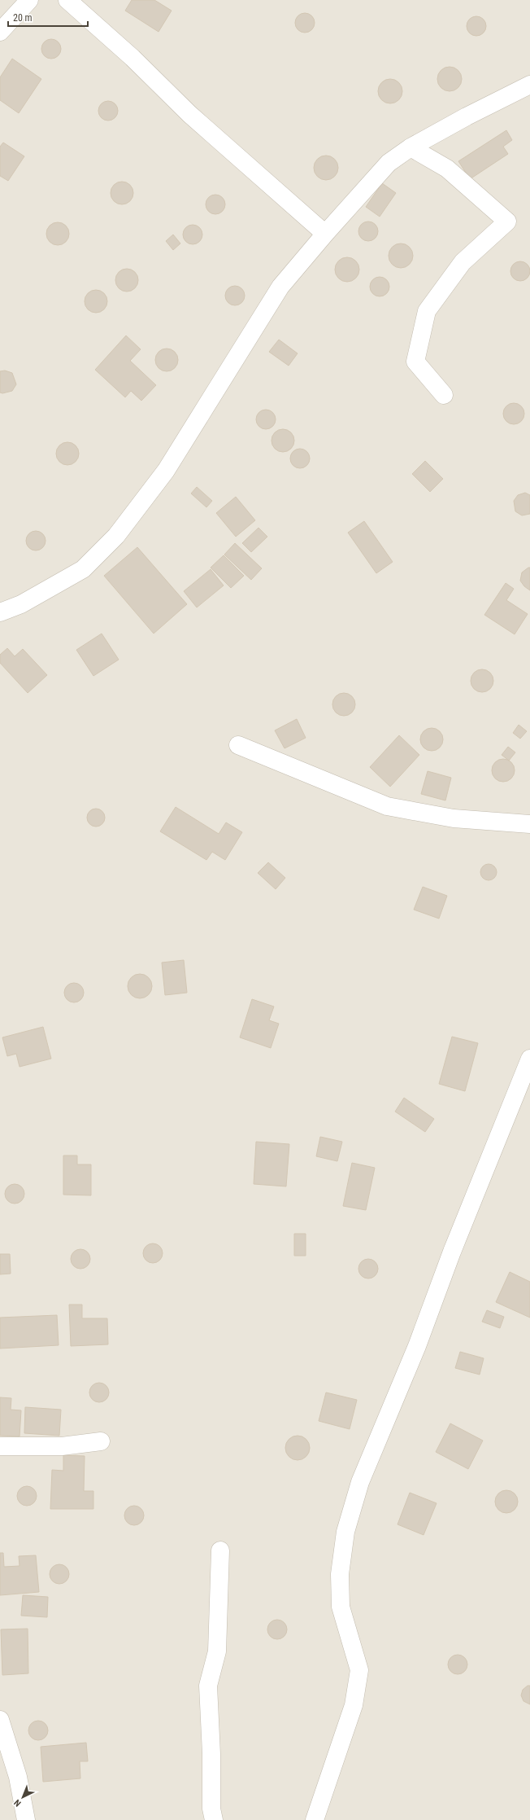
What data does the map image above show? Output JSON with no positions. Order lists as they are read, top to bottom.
{
  "scale_bar": "20 m",
  "north": "bottom left"
}
